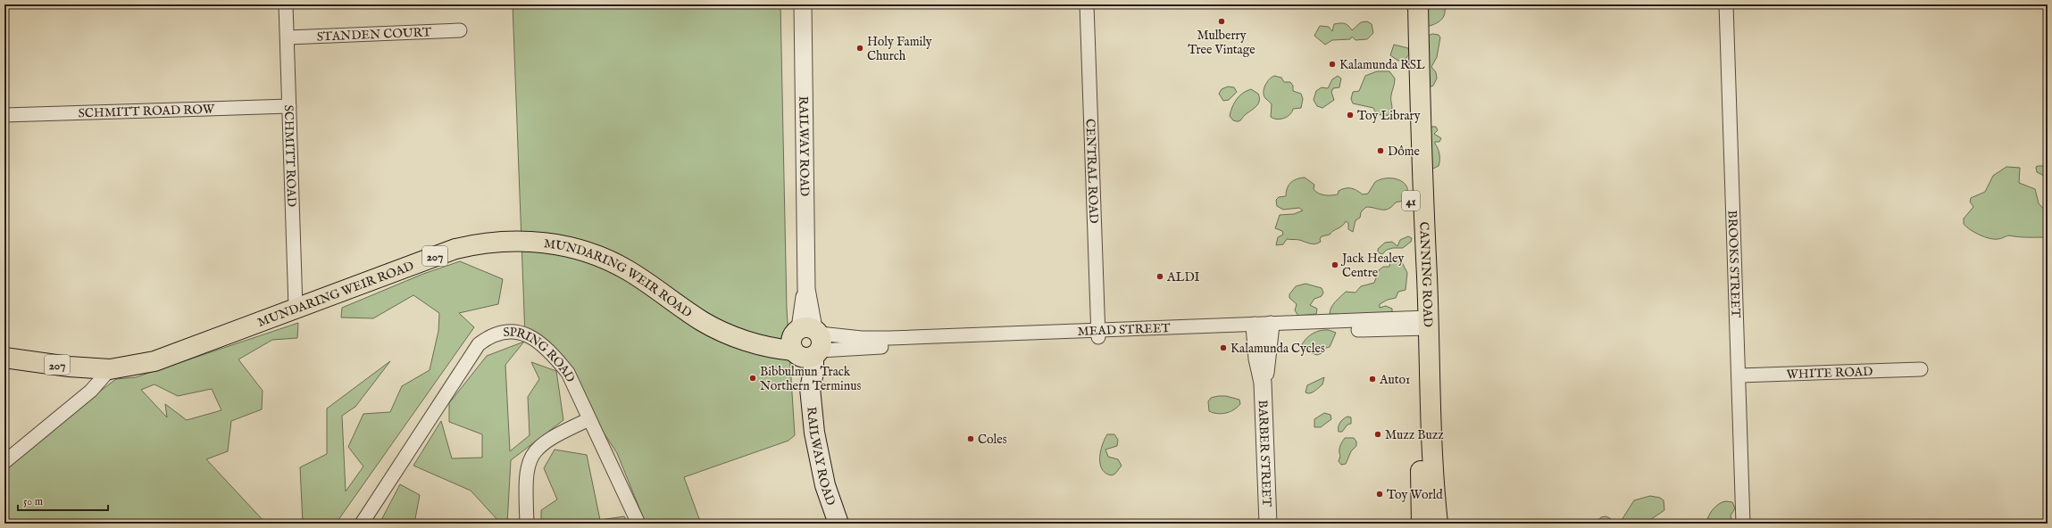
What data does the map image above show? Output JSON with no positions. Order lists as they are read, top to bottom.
{
  "streets": {
    "main road": [
      "RAILWAY ROAD",
      "41",
      "207",
      "CANNING ROAD",
      "MUNDARING WEIR ROAD"
    ],
    "street": [
      "STANDEN COURT",
      "SCHMITT ROAD ROW",
      "SCHMITT ROAD",
      "CENTRAL ROAD",
      "BROOKS STREET",
      "MEAD STREET",
      "SPRING ROAD",
      "WHITE ROAD",
      "BARBER STREET"
    ]
  },
  "crossings": [
    ["STANDEN COURT", "SCHMITT ROAD"],
    ["SCHMITT ROAD ROW", "SCHMITT ROAD"],
    ["RAILWAY ROAD", "MUNDARING WEIR ROAD"],
    ["RAILWAY ROAD", "MEAD STREET"],
    ["SCHMITT ROAD", "MUNDARING WEIR ROAD"],
    ["CENTRAL ROAD", "MEAD STREET"],
    ["BROOKS STREET", "WHITE ROAD"],
    ["CANNING ROAD", "MEAD STREET"],
    ["MUNDARING WEIR ROAD", "MEAD STREET"],
    ["MEAD STREET", "BARBER STREET"]
  ],
  "places": [
    "Mulberry Tree Vintage",
    "Holy Family Church",
    "Kalamunda RSL",
    "Toy Library",
    "Dôme",
    "Jack Healey Centre",
    "ALDI",
    "Kalamunda Cycles",
    "Bibbulmun Track Northern Terminus",
    "Auto1",
    "Muzz Buzz",
    "Coles",
    "Toy World"
  ],
  "scale_bar": "50 m"
}
